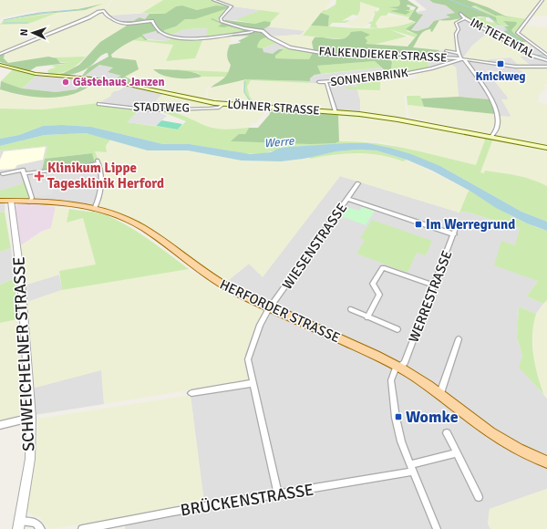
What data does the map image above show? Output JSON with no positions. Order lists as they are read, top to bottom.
{
  "streets": {
    "main road": ["LÖHNER STRASSE", "HERFORDER STRASSE"],
    "street": [
      "IM TIEFENTAL",
      "FALKENDIEKER STRASSE",
      "SONNENBRINK",
      "STADTWEG",
      "WIESENSTRASSE",
      "WERRESTRASSE",
      "SCHWEICHELNER STRASSE",
      "BRÜCKENSTRASSE"
    ]
  },
  "crossings": [
    ["FALKENDIEKER STRASSE", "SONNENBRINK"],
    ["STADTWEG", "LÖHNER STRASSE"],
    ["WIESENSTRASSE", "HERFORDER STRASSE"],
    ["WIESENSTRASSE", "BRÜCKENSTRASSE"],
    ["WERRESTRASSE", "HERFORDER STRASSE"],
    ["HERFORDER STRASSE", "SCHWEICHELNER STRASSE"]
  ],
  "water": ["Werre"],
  "places": {
    "transit": ["Knickweg", "Im Werregrund", "Womke"],
    "other": ["Gästehaus Janzen"],
    "health": ["Klinikum Lippe Tagesklinik Herford"]
  },
  "north": "left"
}
